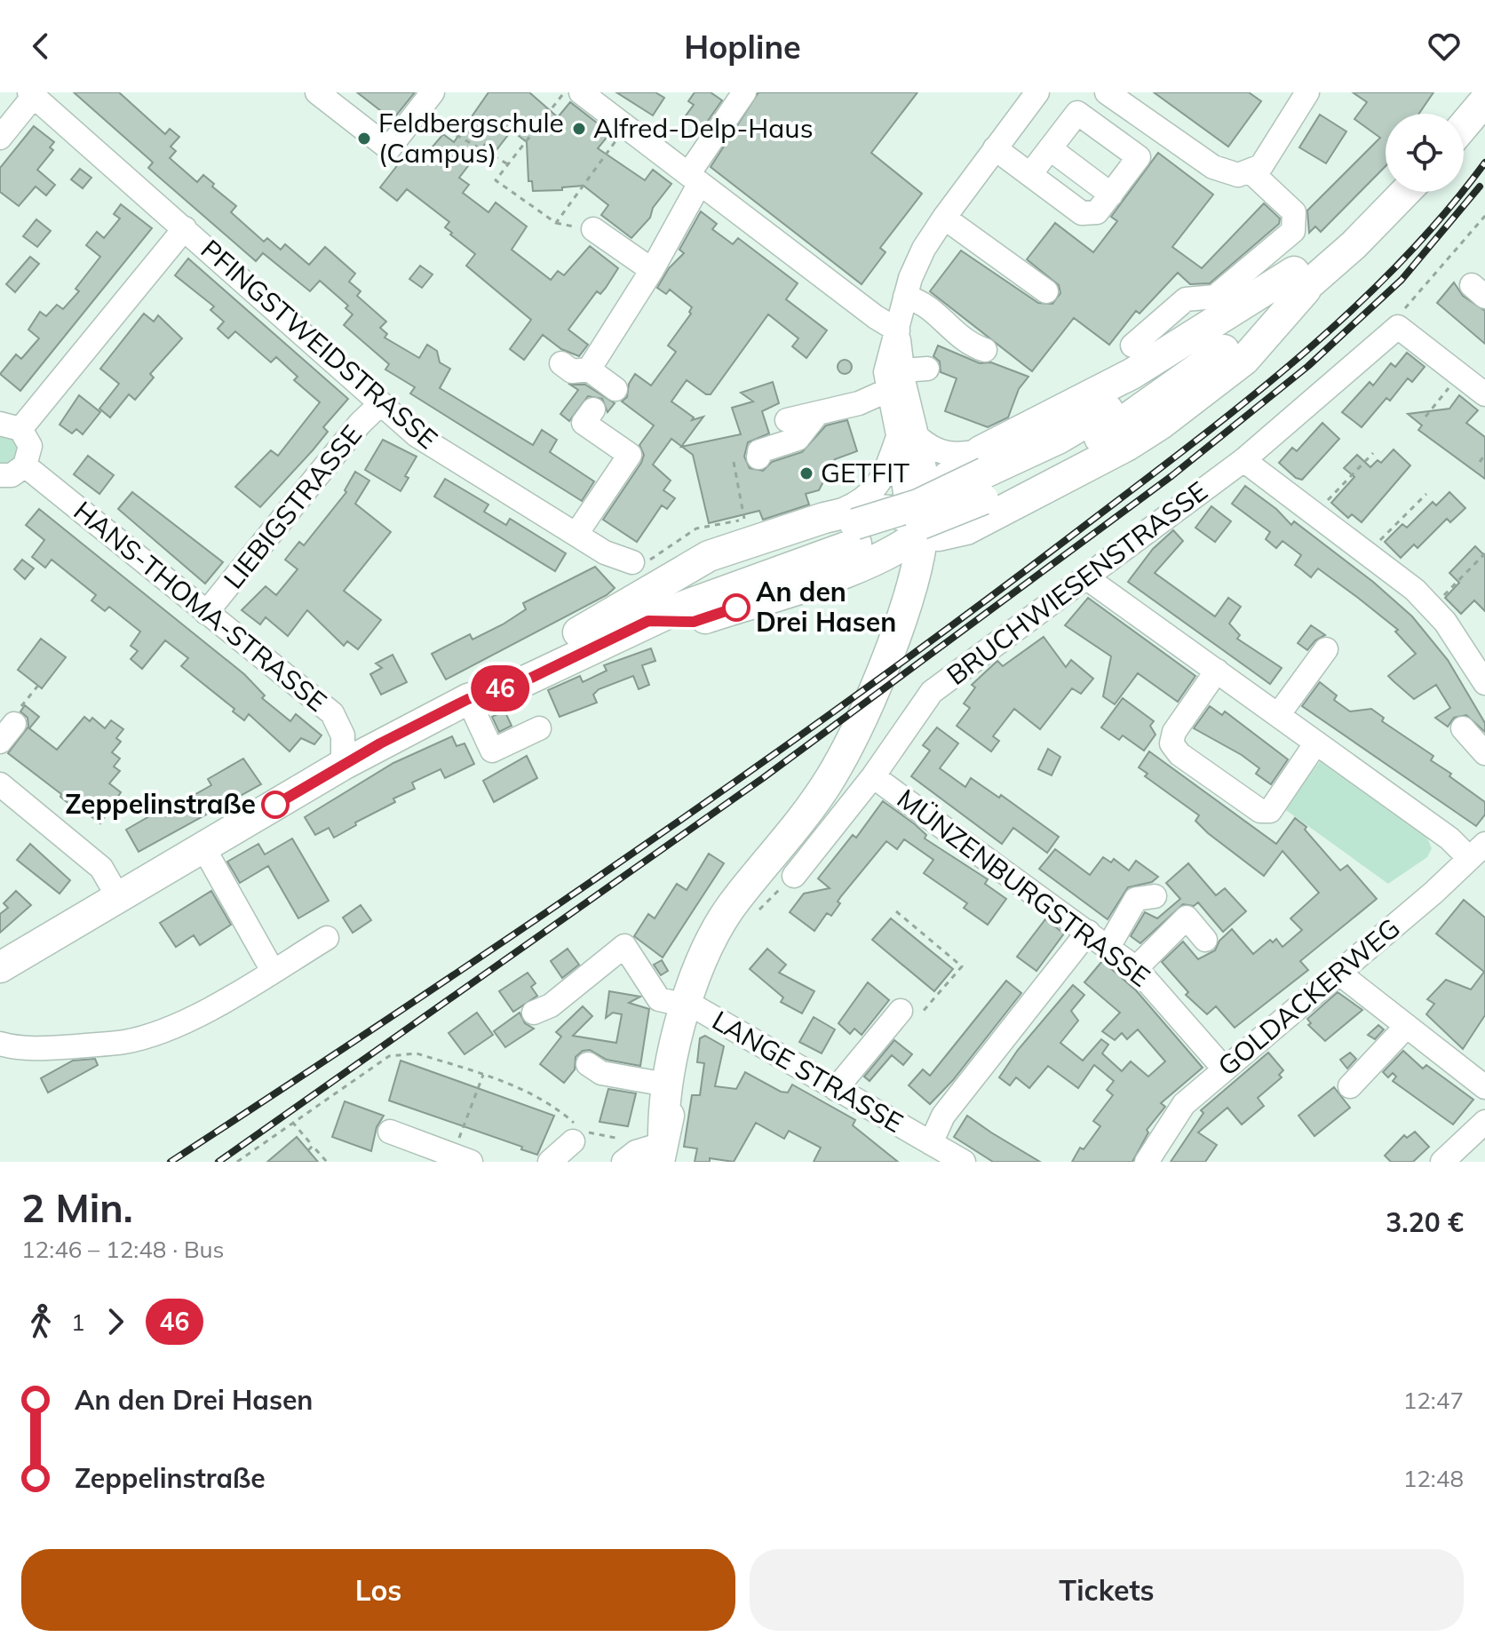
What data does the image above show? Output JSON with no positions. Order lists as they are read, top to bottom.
{
  "streets": {
    "street": [
      "PFINGSTWEIDSTRASSE",
      "LIEBIGSTRASSE",
      "BRUCHWIESENSTRASSE",
      "HANS-THOMA-STRASSE",
      "MÜNZENBURGSTRASSE",
      "GOLDACKERWEG",
      "LANGE STRASSE"
    ]
  },
  "crossings": [
    ["PFINGSTWEIDSTRASSE", "LIEBIGSTRASSE"],
    ["LIEBIGSTRASSE", "HANS-THOMA-STRASSE"],
    ["BRUCHWIESENSTRASSE", "MÜNZENBURGSTRASSE"],
    ["MÜNZENBURGSTRASSE", "GOLDACKERWEG"]
  ],
  "places": [
    "Alfred-Delp-Haus",
    "Feldbergschule (Campus)",
    "GETFIT",
    "An den Drei Hasen",
    "Zeppelinstraße"
  ],
  "lines": ["bus line 46"],
  "page": {
    "header": "Hopline",
    "on_map": "46",
    "heading": ["2 Min.", "12:46 – 12:48 · Bus", "3.20 €"],
    "legs": ["1", "46"],
    "list": [
      {
        "name": "An den Drei Hasen",
        "value": "12:47"
      },
      {
        "name": "Zeppelinstraße",
        "value": "12:48"
      }
    ],
    "buttons": ["Los", "Tickets"]
  }
}
